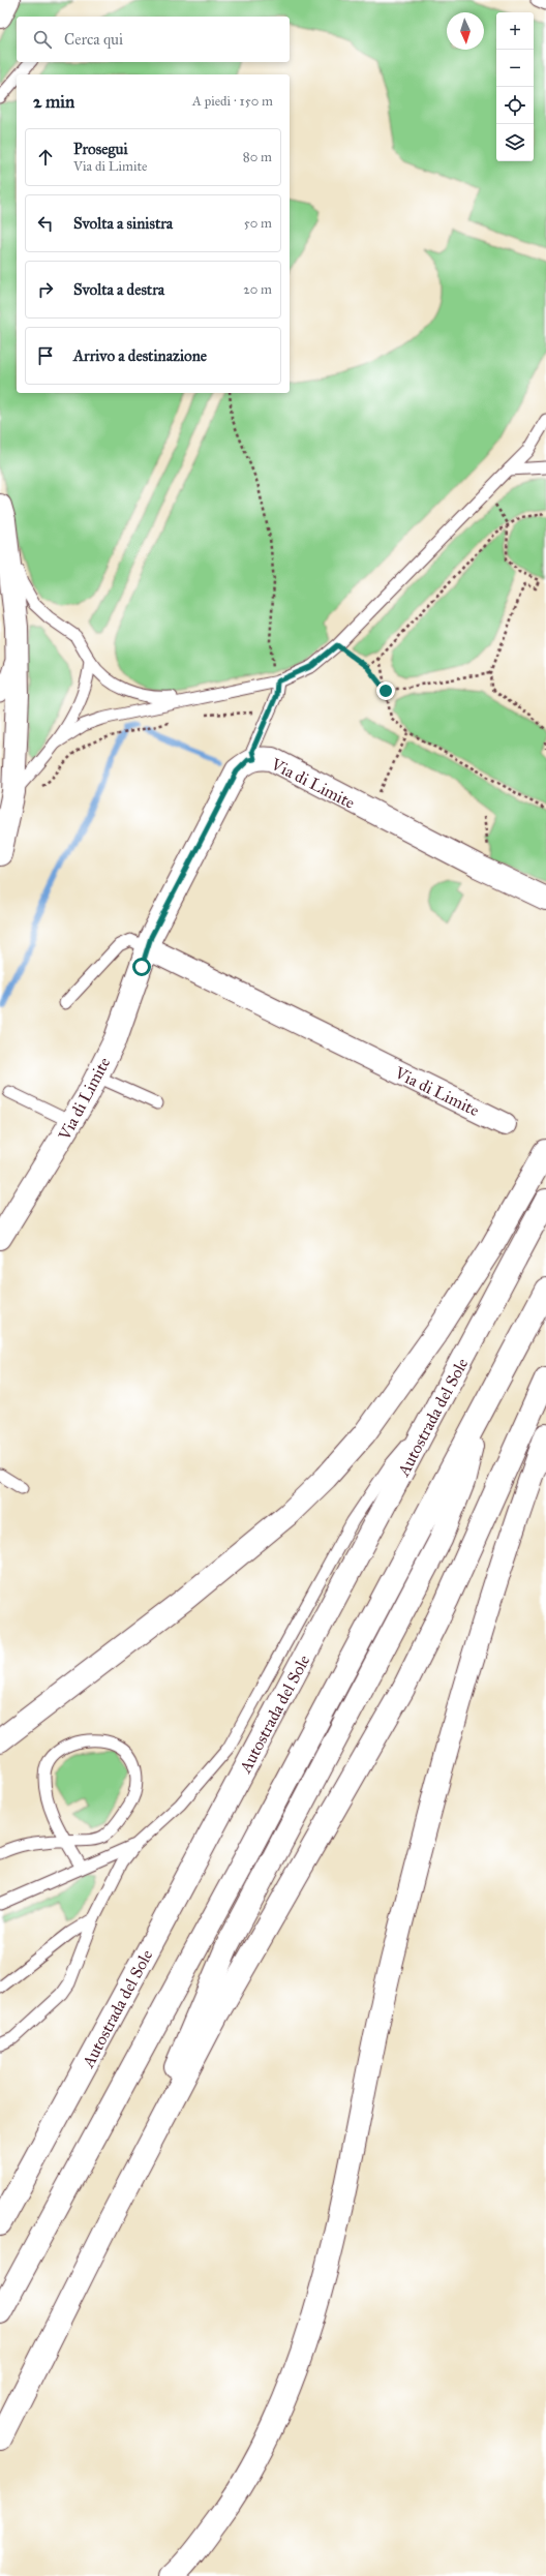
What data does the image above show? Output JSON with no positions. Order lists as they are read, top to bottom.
{
  "streets": {
    "main road": ["Via di Limite", "Autostrada del Sole"]
  },
  "north": "bottom",
  "page": {
    "map_buttons": ["+", "−"],
    "search": "Cerca qui",
    "heading": ["2 min", "A piedi · 150 m"],
    "list": [
      ["Prosegui", "Via di Limite", "80 m"],
      ["Svolta a sinistra", "50 m"],
      ["Svolta a destra", "20 m"],
      "Arrivo a destinazione"
    ]
  }
}
